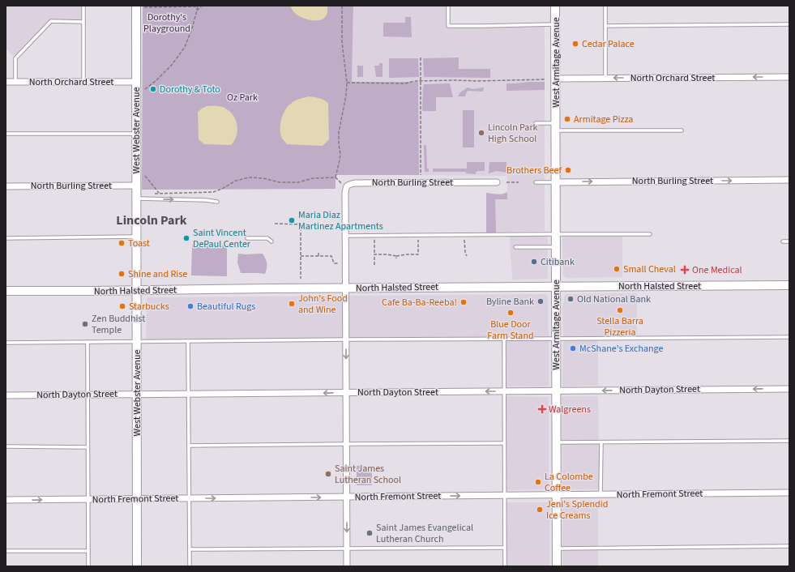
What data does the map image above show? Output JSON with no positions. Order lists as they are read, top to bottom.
{
  "streets": {
    "main road": ["West Armitage Avenue", "West Webster Avenue", "North Halsted Street"],
    "street": [
      "North Orchard Street",
      "North Burling Street",
      "North Dayton Street",
      "North Fremont Street"
    ]
  },
  "crossings": [
    ["West Armitage Avenue", "North Orchard Street"],
    ["West Armitage Avenue", "North Burling Street"],
    ["West Armitage Avenue", "North Halsted Street"],
    ["West Armitage Avenue", "North Dayton Street"],
    ["West Armitage Avenue", "North Fremont Street"],
    ["North Orchard Street", "West Webster Avenue"],
    ["West Webster Avenue", "North Burling Street"],
    ["West Webster Avenue", "North Halsted Street"],
    ["West Webster Avenue", "North Dayton Street"],
    ["West Webster Avenue", "North Fremont Street"]
  ],
  "one_way": [
    "North Orchard Street",
    "North Burling Street",
    "North Dayton Street",
    "North Fremont Street"
  ],
  "districts": ["Lincoln Park"],
  "parks": ["Dorothy's Playground", "Oz Park"],
  "places": {
    "other": [
      "Cedar Palace",
      "Dorothy & Toto",
      "Armitage Pizza",
      "Lincoln Park High School",
      "Brothers Beef",
      "Maria Diaz Martinez Apartments",
      "Saint Vincent DePaul Center",
      "Toast",
      "Citibank",
      "Small Cheval",
      "Shine and Rise",
      "Old National Bank",
      "Byline Bank",
      "Cafe Ba-Ba-Reeba!",
      "John's Food and Wine",
      "Starbucks",
      "Beautiful Rugs",
      "Stella Barra Pizzeria",
      "Blue Door Farm Stand",
      "Zen Buddhist Temple",
      "McShane's Exchange",
      "Saint James Lutheran School",
      "La Colombe Coffee",
      "Jeni's Splendid Ice Creams",
      "Saint James Evangelical Lutheran Church"
    ],
    "health": ["One Medical", "Walgreens"]
  }
}
